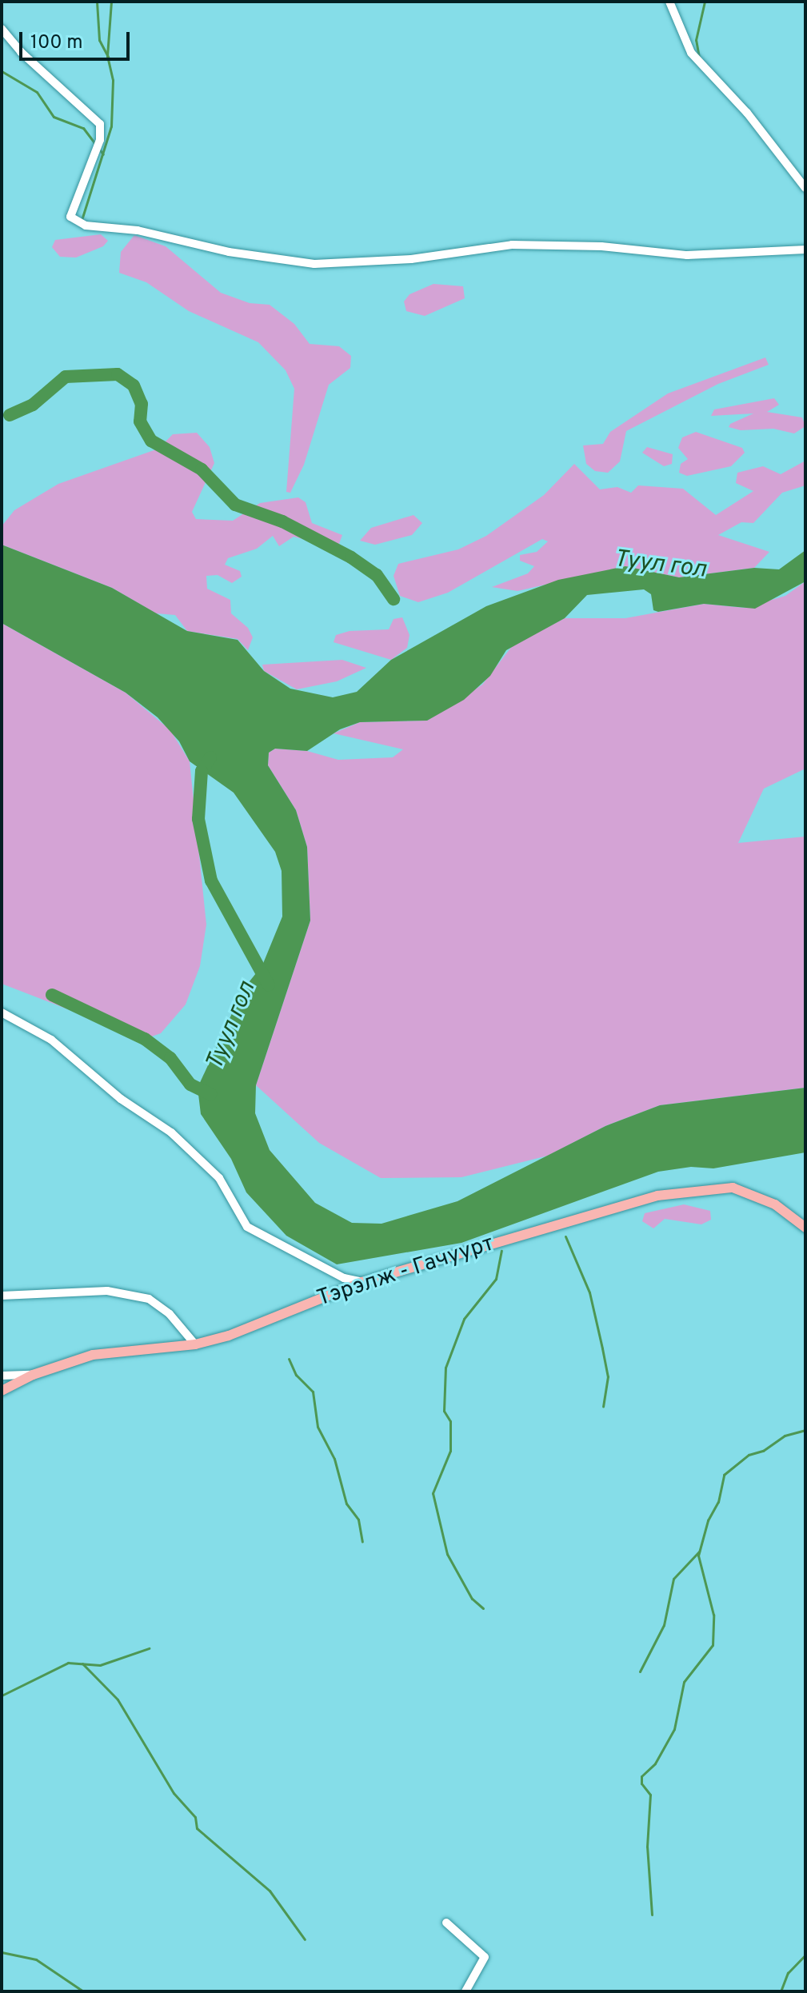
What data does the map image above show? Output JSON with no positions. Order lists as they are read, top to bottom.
{
  "streets": {
    "main road": ["Тэрэлж - Гачуурт"]
  },
  "water": ["Туул гол"],
  "scale_bar": "100 m"
}
